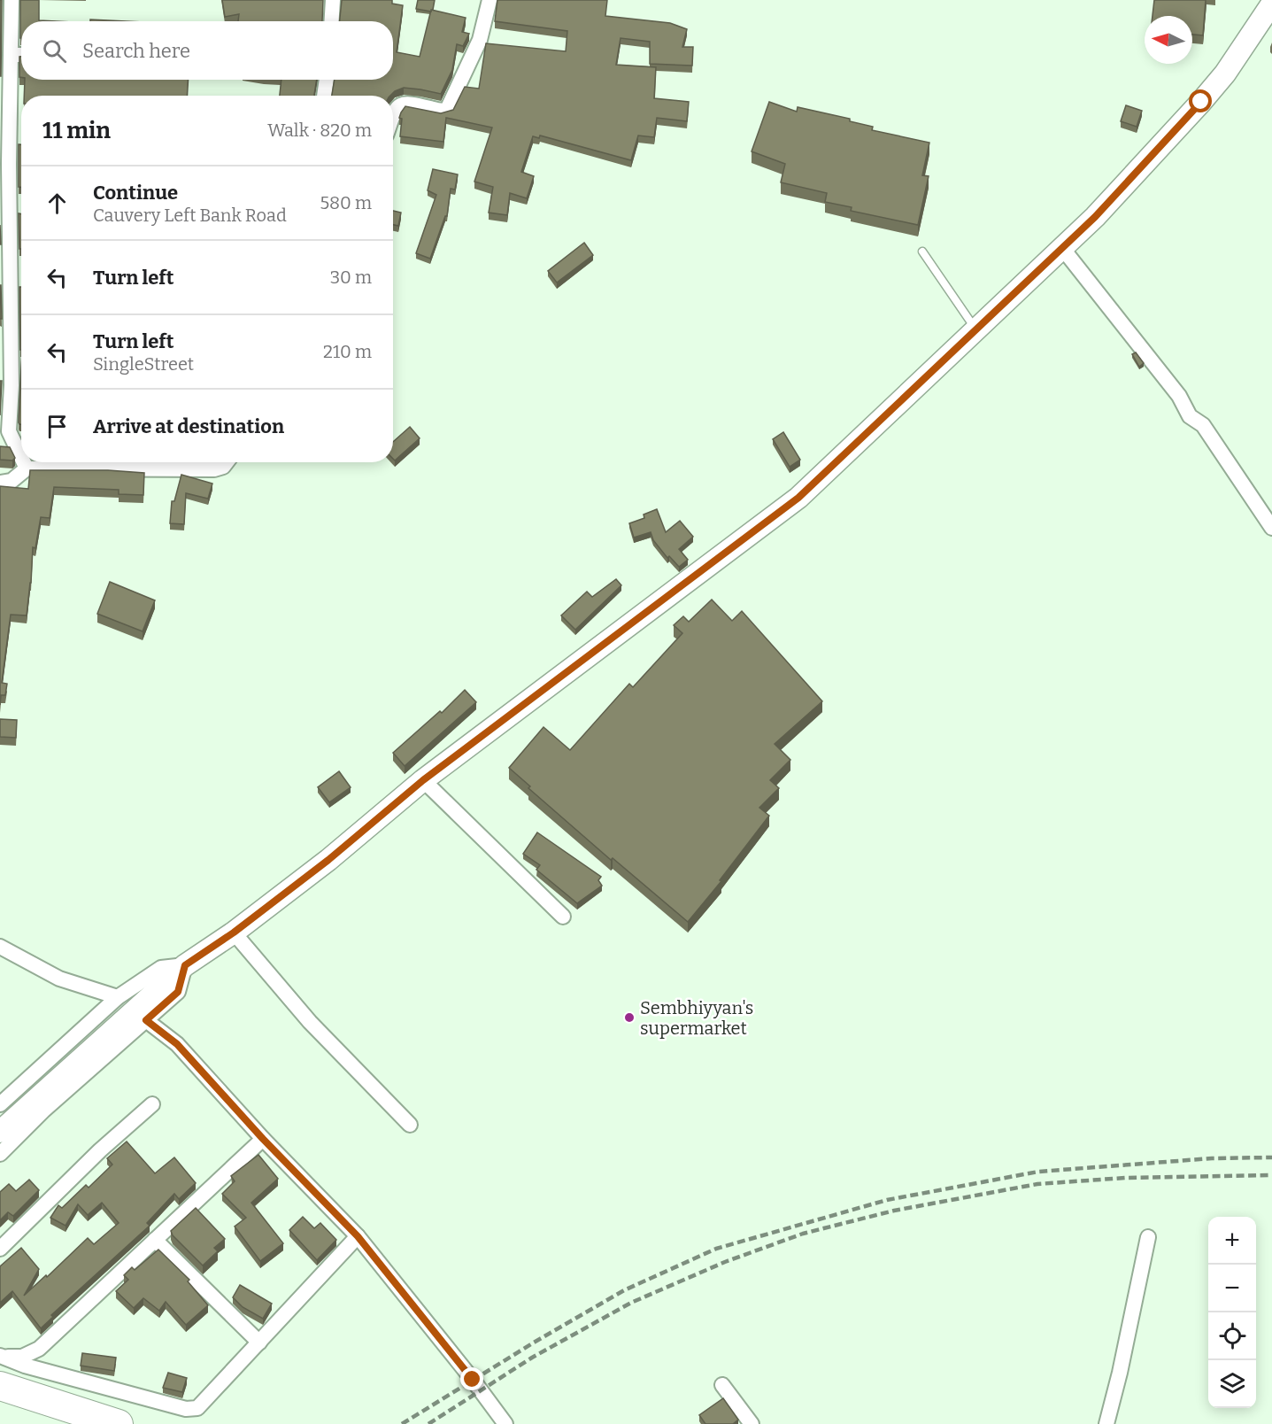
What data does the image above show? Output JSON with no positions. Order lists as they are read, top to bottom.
{
  "places": ["Sembhiyyan's supermarket"],
  "north": "left",
  "page": {
    "search": "Search here",
    "heading": ["11 min", "Walk · 820 m"],
    "list": [
      ["Continue", "Cauvery Left Bank Road", "580 m"],
      ["Turn left", "30 m"],
      ["Turn left", "SingleStreet", "210 m"],
      "Arrive at destination"
    ],
    "map_buttons": ["+", "−"]
  }
}
